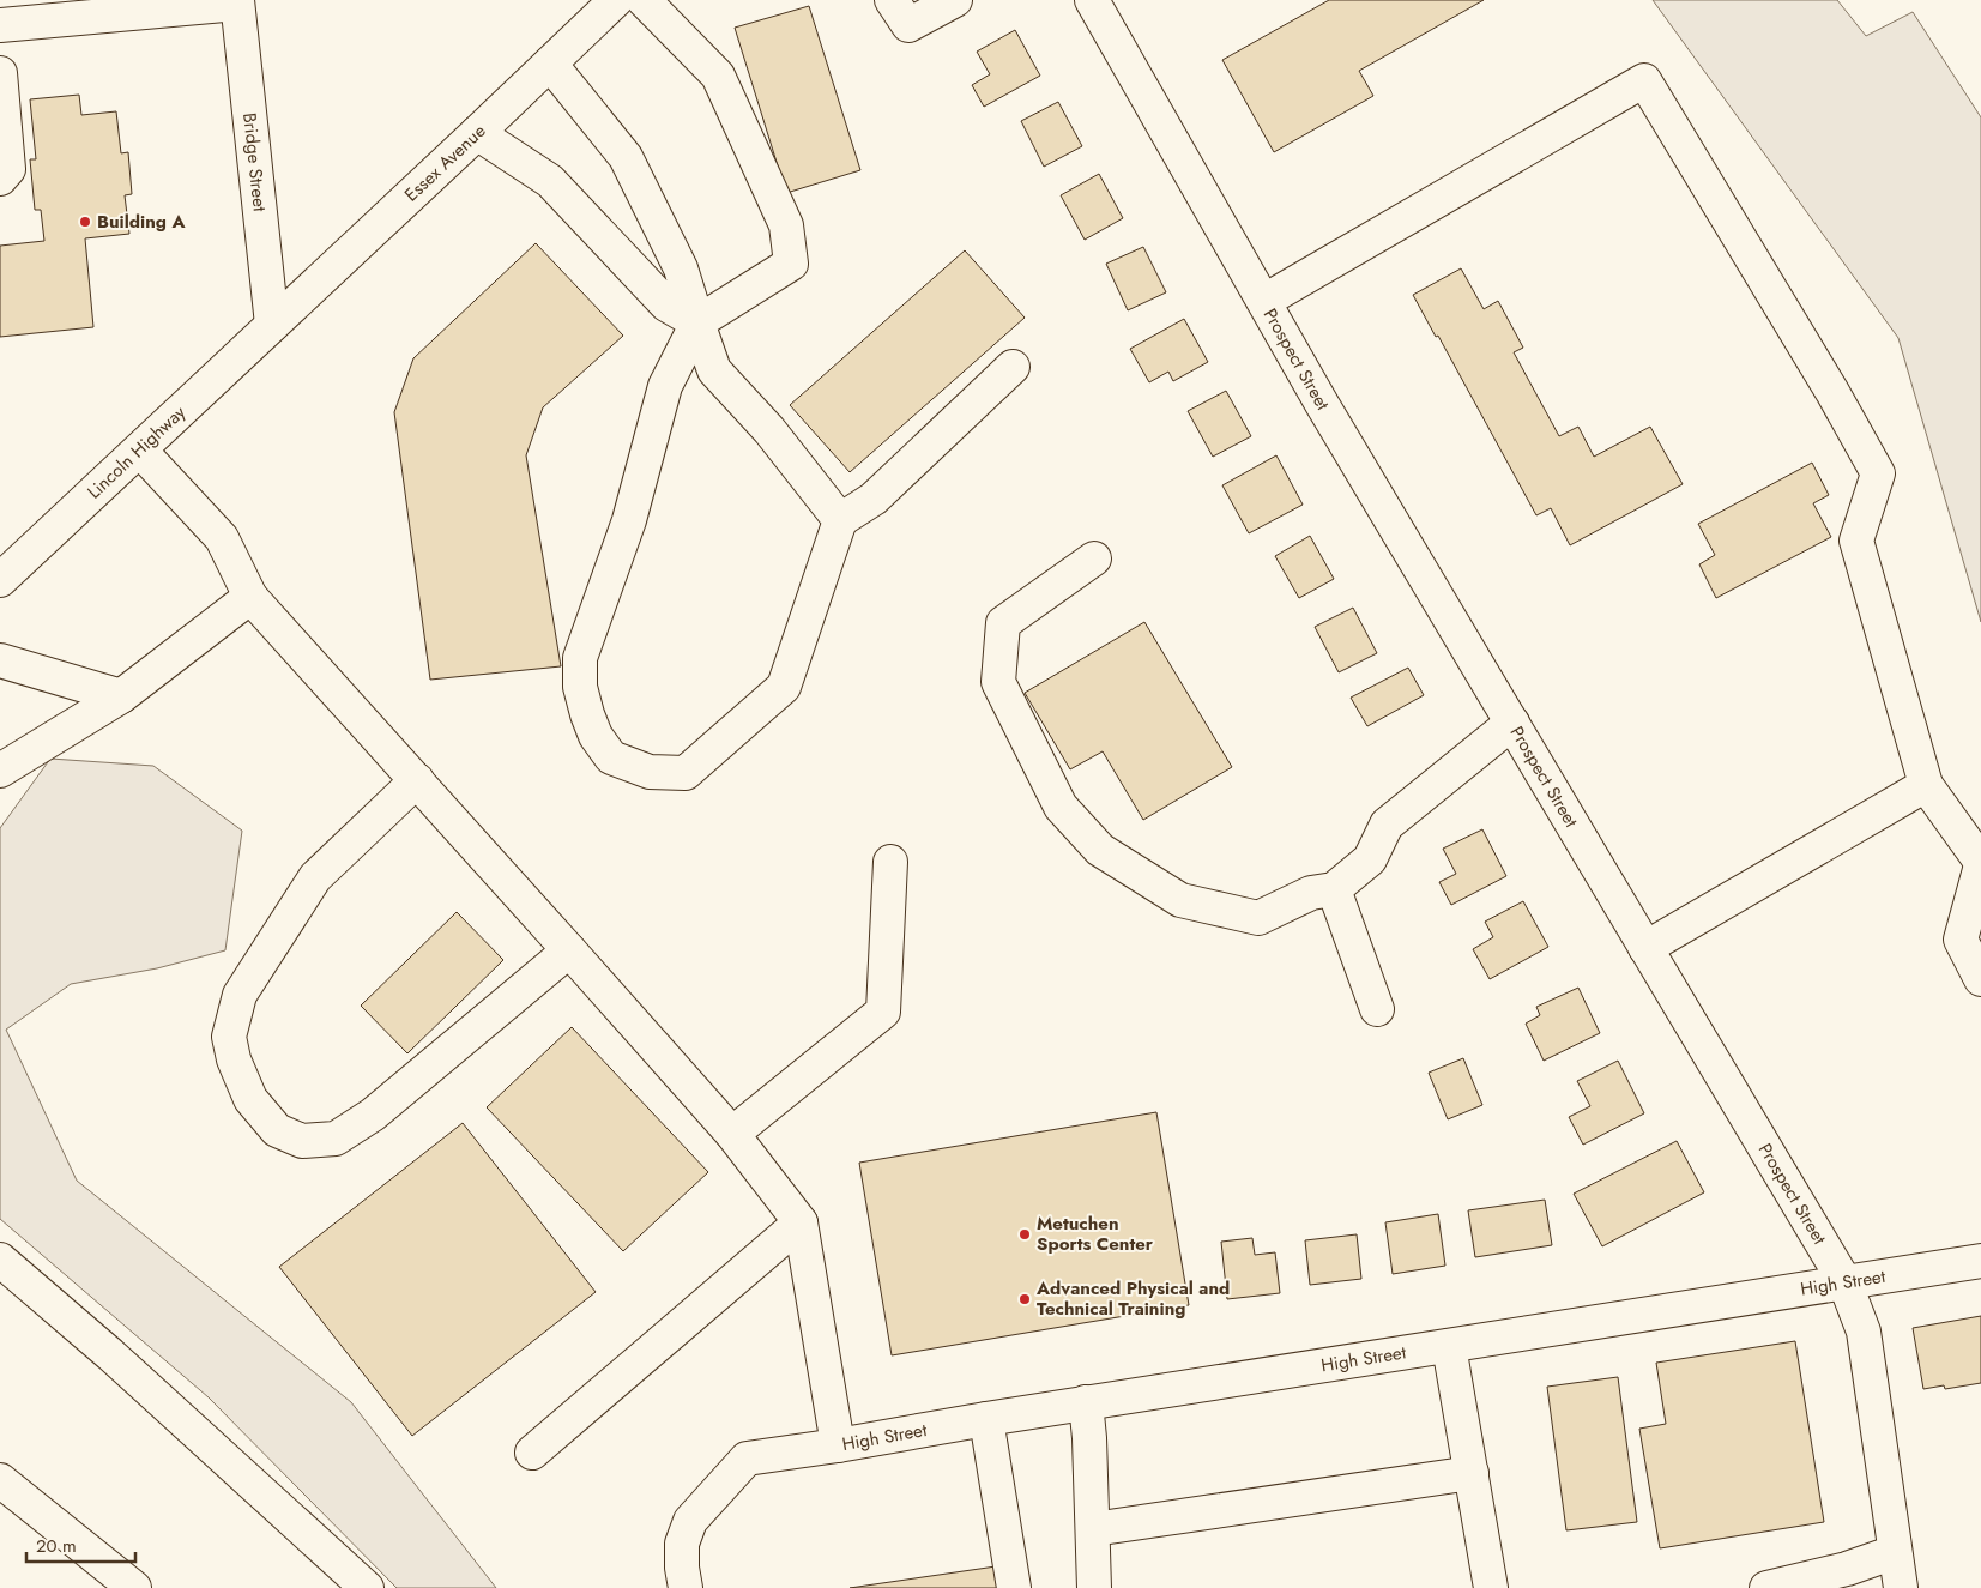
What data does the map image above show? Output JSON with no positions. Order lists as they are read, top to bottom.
{
  "streets": {
    "main road": [
      "Bridge Street",
      "Essex Avenue",
      "Prospect Street",
      "Lincoln Highway",
      "High Street"
    ]
  },
  "crossings": [
    ["Bridge Street", "Essex Avenue"],
    ["Bridge Street", "Lincoln Highway"],
    ["Essex Avenue", "Lincoln Highway"],
    ["Prospect Street", "High Street"]
  ],
  "places": ["Building A", "Metuchen Sports Center", "Advanced Physical and Technical Training"],
  "scale_bar": "20 m"
}
